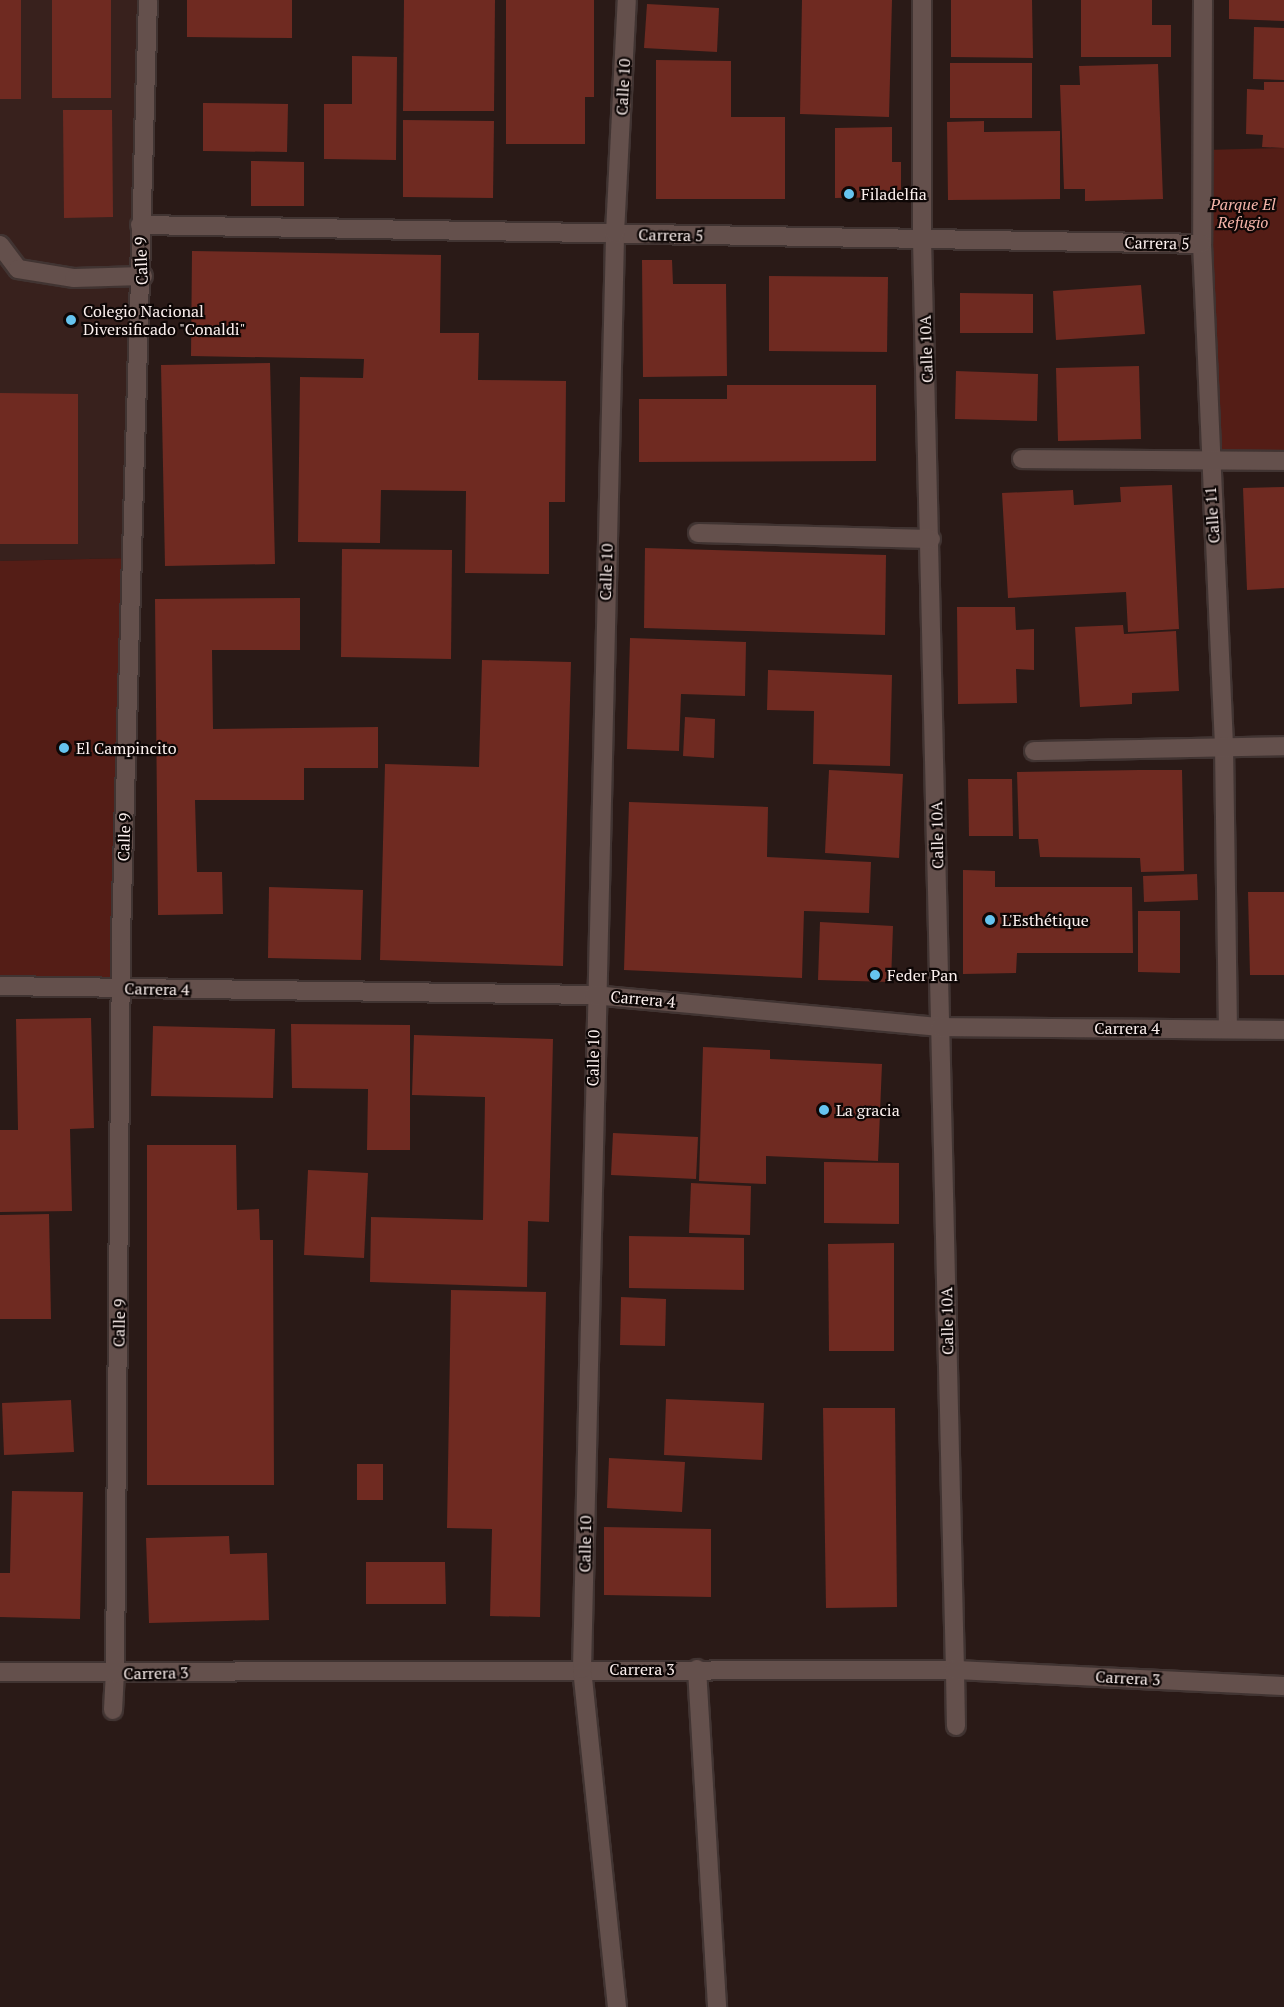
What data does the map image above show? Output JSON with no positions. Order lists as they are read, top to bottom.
{
  "streets": {
    "street": [
      "Calle 10",
      "Carrera 5",
      "Calle 9",
      "Calle 10A",
      "Calle 11",
      "Carrera 4",
      "Carrera 3"
    ]
  },
  "crossings": [
    ["Calle 10", "Carrera 5"],
    ["Calle 10", "Carrera 4"],
    ["Calle 10", "Carrera 3"],
    ["Carrera 5", "Calle 9"],
    ["Carrera 5", "Calle 10A"],
    ["Carrera 5", "Calle 11"],
    ["Calle 9", "Carrera 4"],
    ["Calle 9", "Carrera 3"],
    ["Calle 10A", "Carrera 4"],
    ["Calle 10A", "Carrera 3"],
    ["Calle 11", "Carrera 4"]
  ],
  "parks": ["Parque El Refugio"],
  "places": [
    "Filadelfia",
    "Colegio Nacional Diversificado \"Conaldi\"",
    "El Campincito",
    "L'Esthétique",
    "Feder Pan",
    "La gracia"
  ]
}
